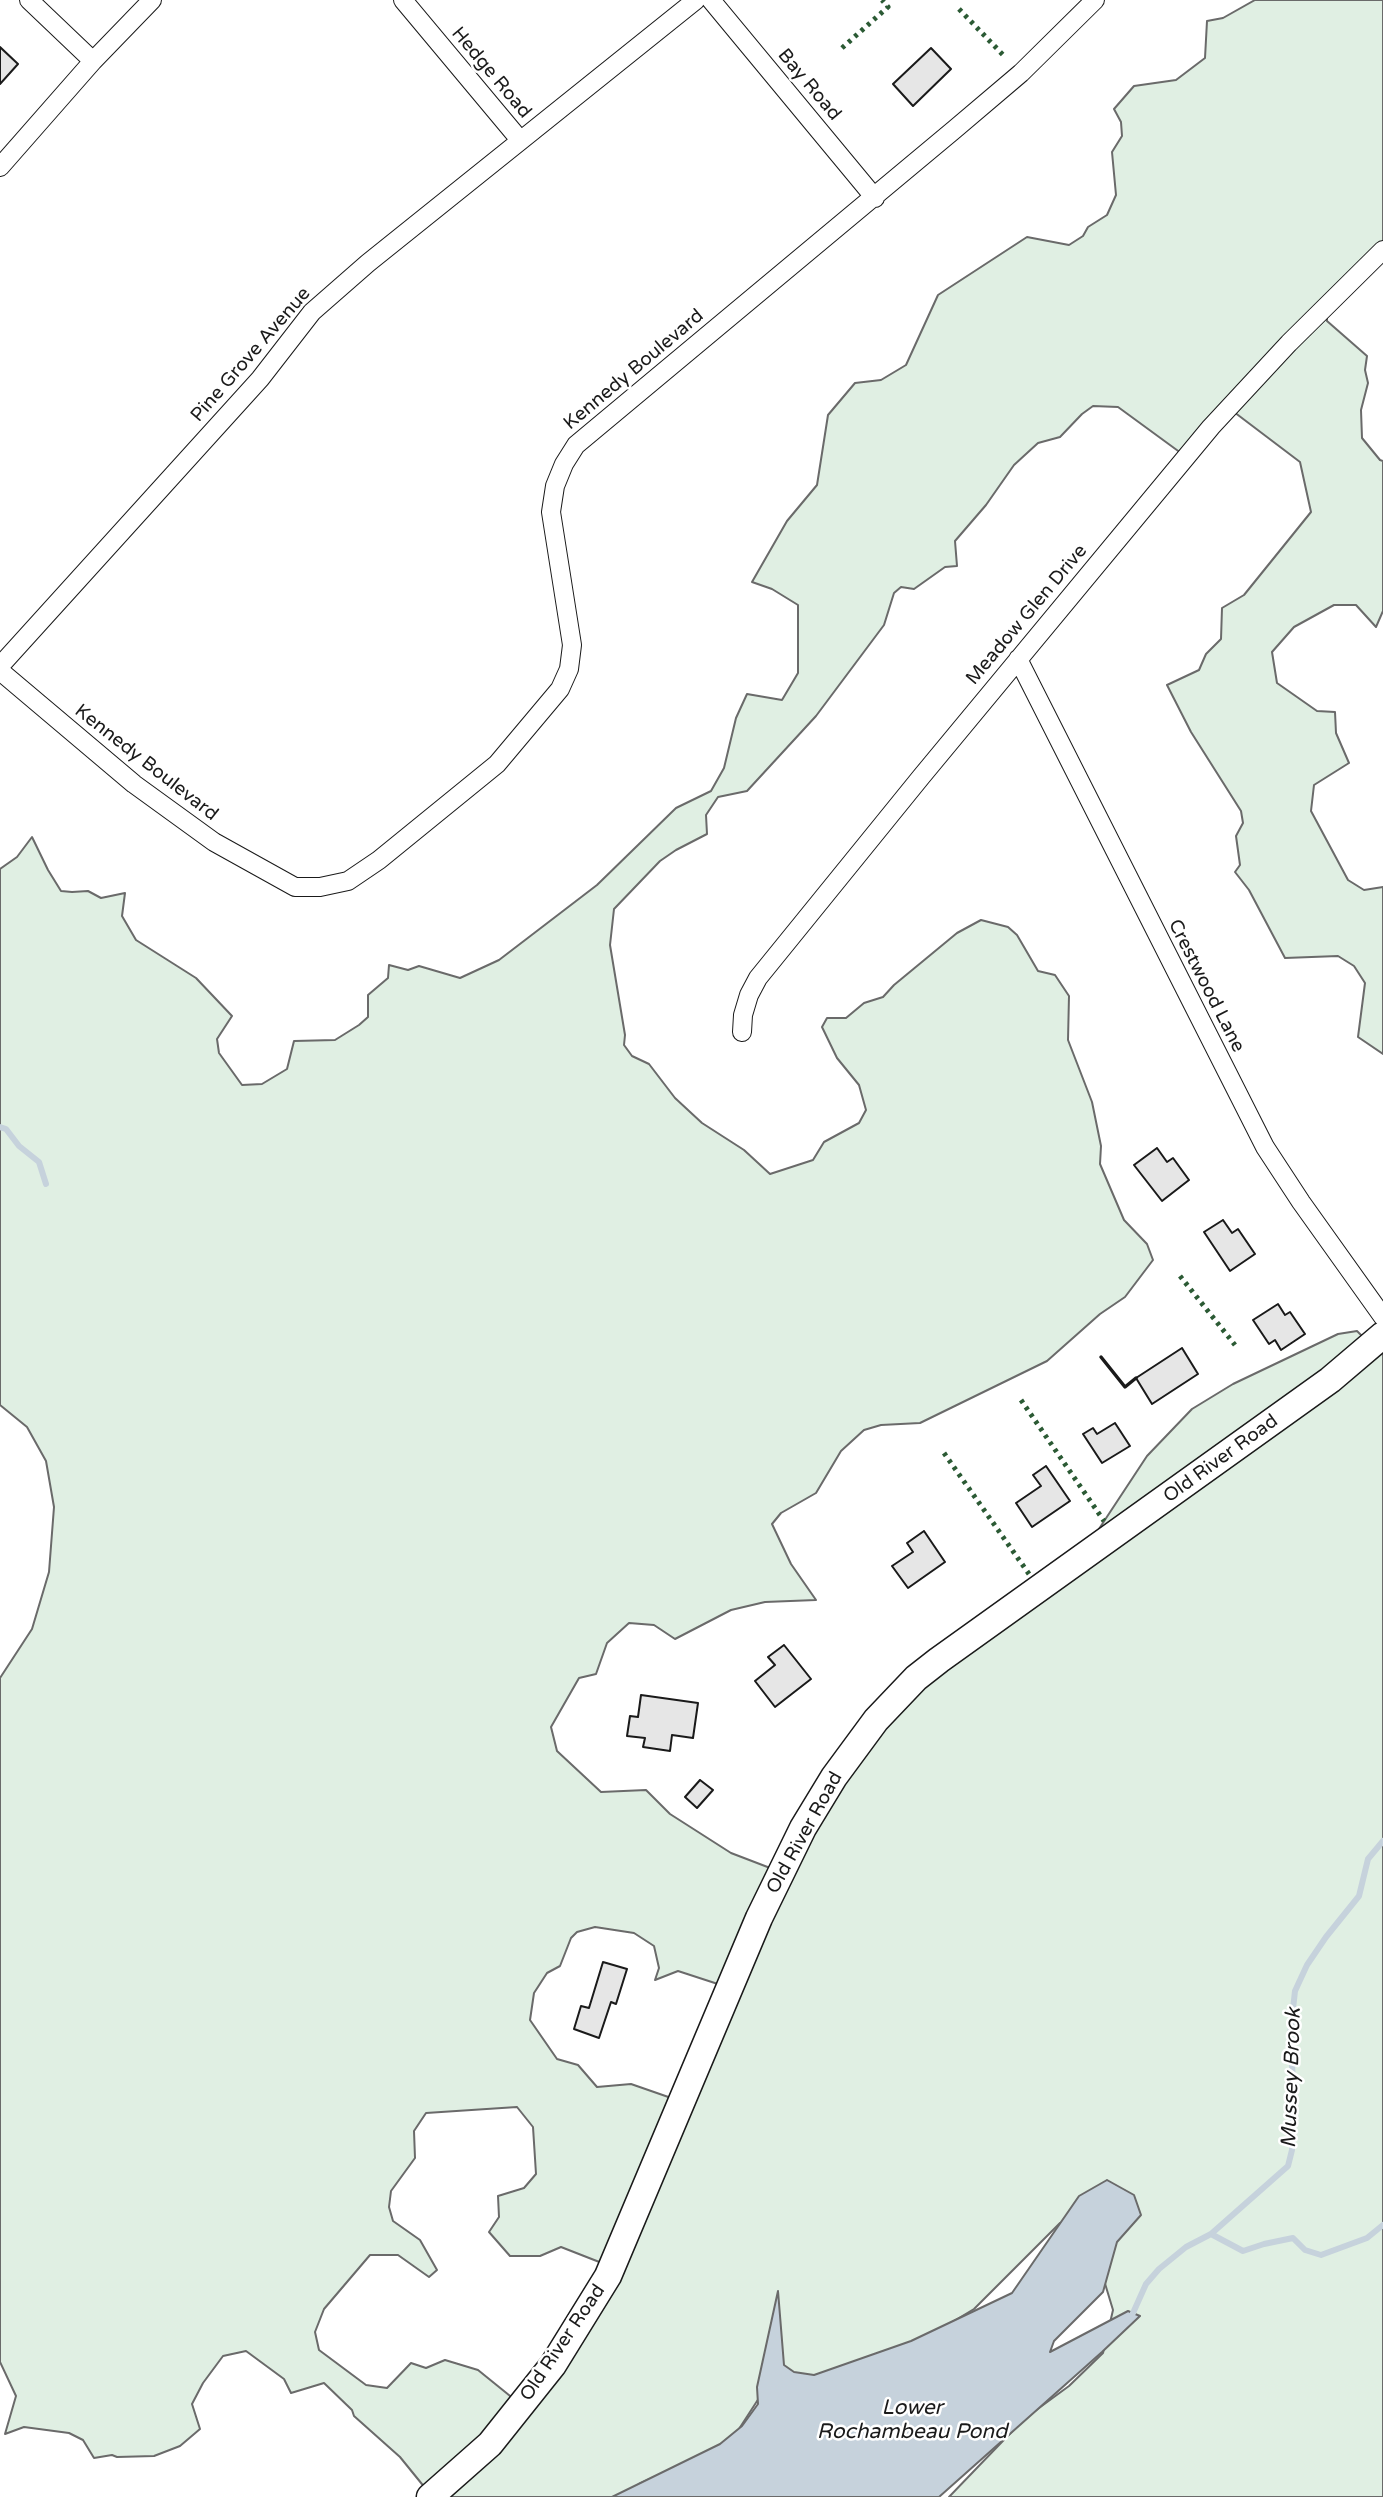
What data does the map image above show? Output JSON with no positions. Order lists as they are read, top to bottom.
{
  "streets": {
    "main road": ["Old River Road"],
    "street": [
      "Hedge Road",
      "Bay Road",
      "Pine Grove Avenue",
      "Kennedy Boulevard",
      "Meadow Glen Drive",
      "Crestwood Lane"
    ]
  },
  "crossings": [
    ["Hedge Road", "Pine Grove Avenue"],
    ["Bay Road", "Kennedy Boulevard"],
    ["Pine Grove Avenue", "Kennedy Boulevard"],
    ["Meadow Glen Drive", "Crestwood Lane"]
  ],
  "water": ["Mussey Brook", "Lower Rochambeau Pond"]
}
